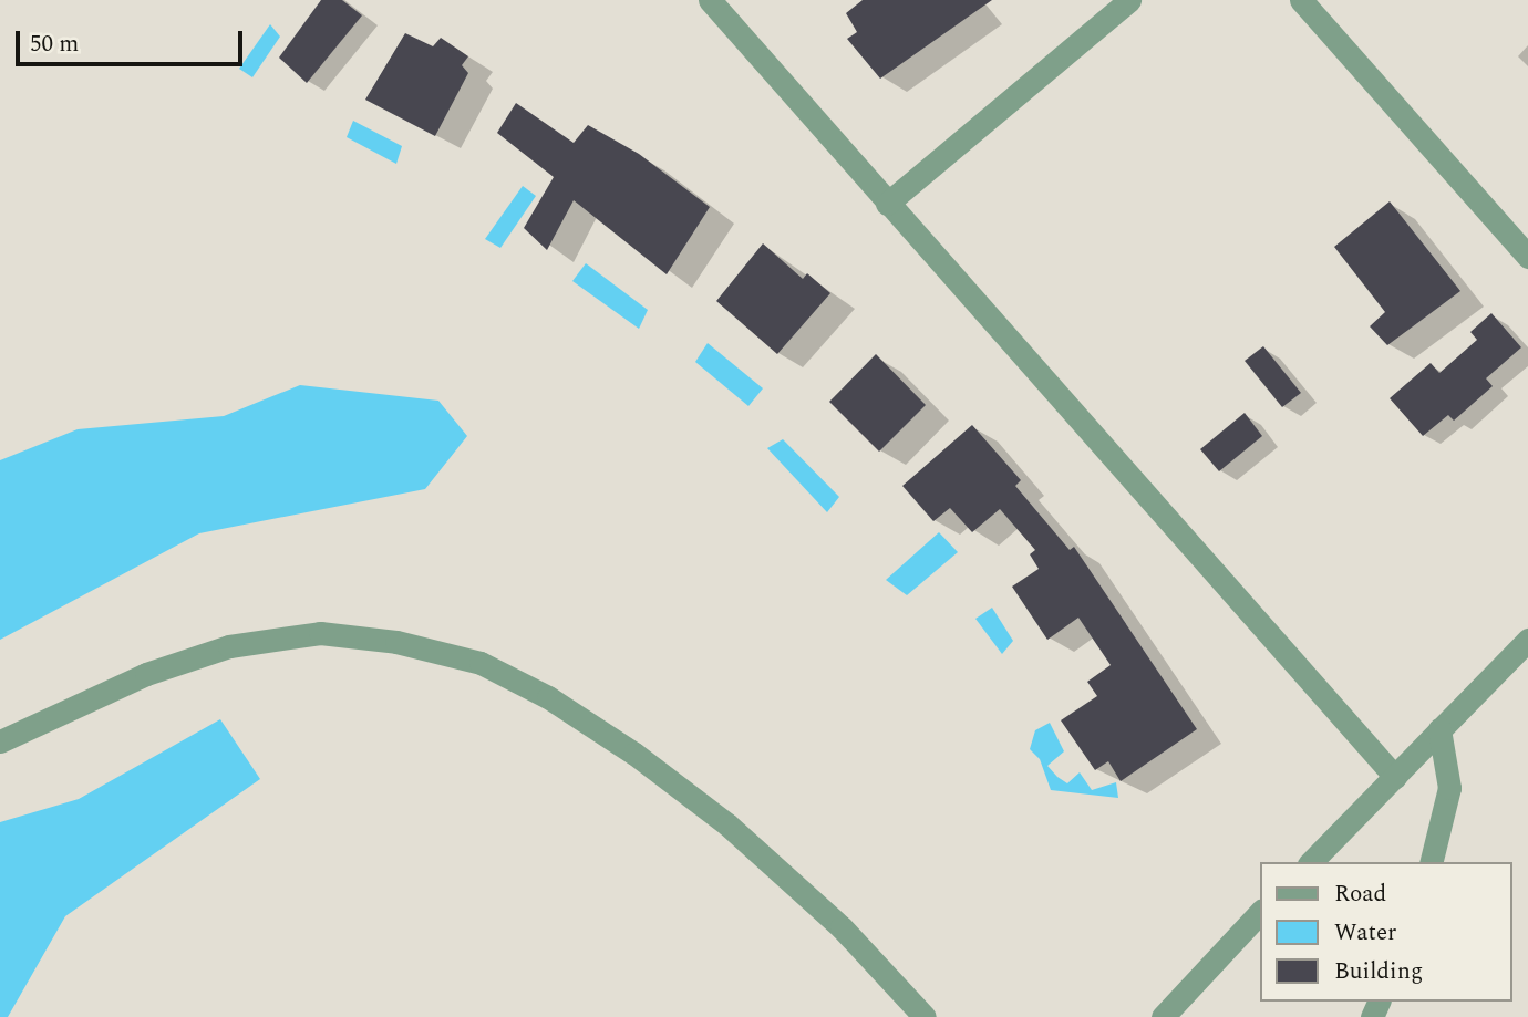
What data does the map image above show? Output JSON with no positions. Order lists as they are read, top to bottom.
{
  "legend": ["Road", "Water", "Building"],
  "scale_bar": "50 m"
}
